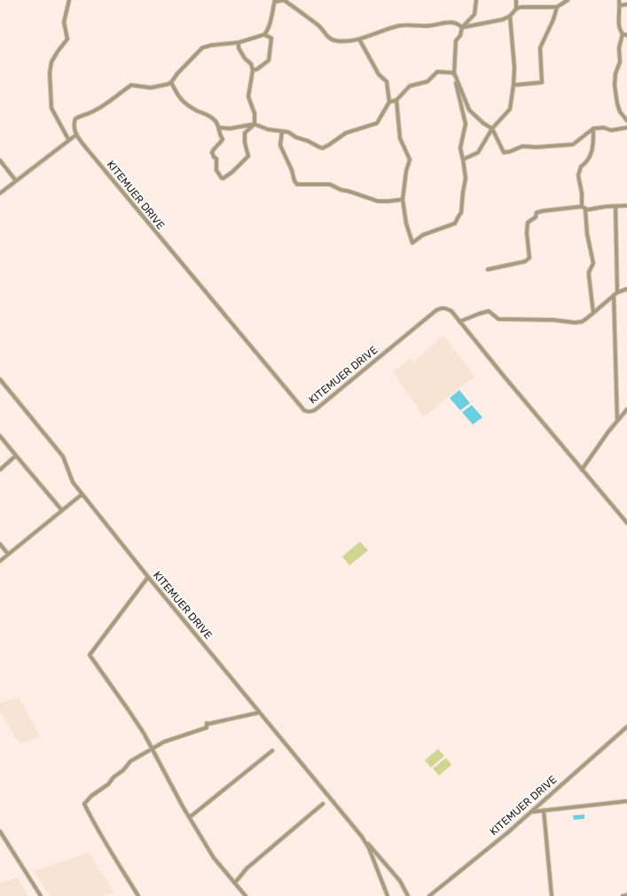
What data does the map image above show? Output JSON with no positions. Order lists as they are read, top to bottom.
{
  "streets": {
    "street": ["KITEMUER DRIVE"]
  }
}
